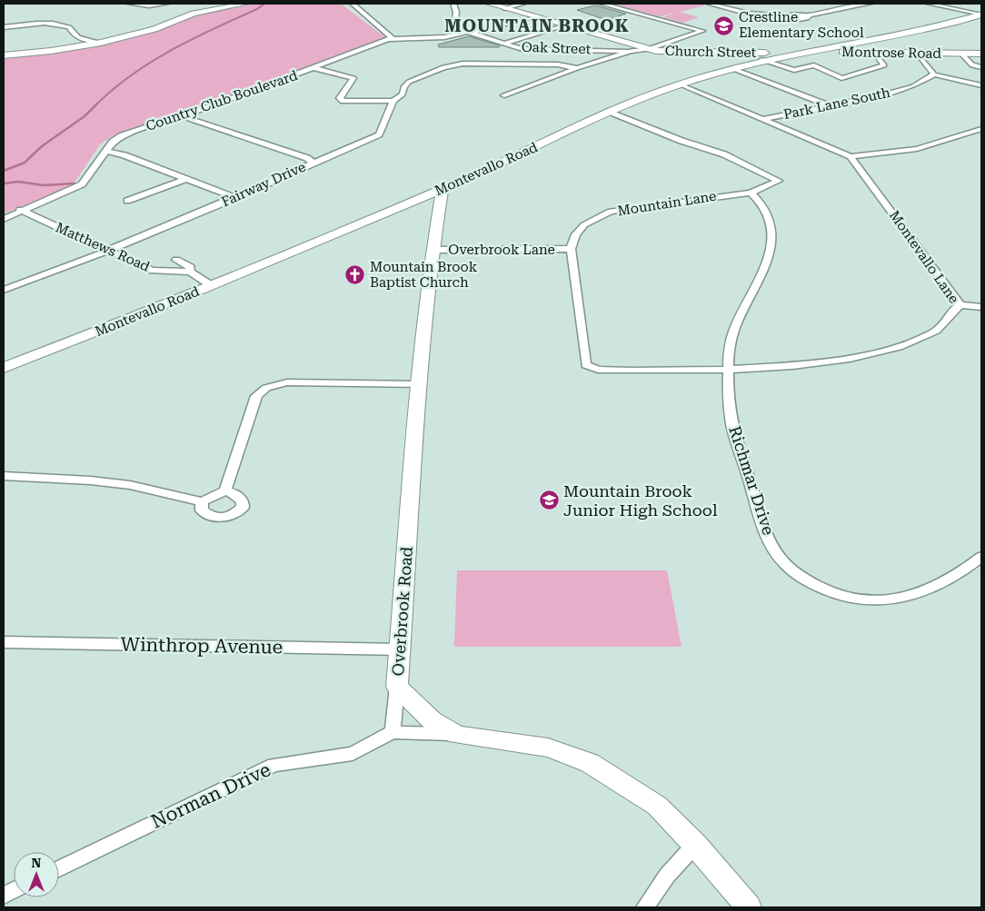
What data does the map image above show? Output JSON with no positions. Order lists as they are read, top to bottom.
{
  "streets": {
    "street": [
      "Oak Street",
      "Church Street",
      "Montrose Road",
      "Country Club Boulevard",
      "Park Lane South",
      "Montevallo Road",
      "Fairway Drive",
      "Mountain Lane",
      "Matthews Road",
      "Overbrook Lane",
      "Montevallo Lane",
      "Richmar Drive",
      "Overbrook Road",
      "Winthrop Avenue",
      "Norman Drive"
    ]
  },
  "crossings": [
    ["Oak Street", "Country Club Boulevard"],
    ["Church Street", "Montrose Road"],
    ["Church Street", "Country Club Boulevard"],
    ["Church Street", "Montevallo Road"],
    ["Montrose Road", "Montevallo Road"],
    ["Country Club Boulevard", "Matthews Road"],
    ["Montevallo Road", "Mountain Lane"],
    ["Montevallo Road", "Matthews Road"],
    ["Montevallo Road", "Overbrook Road"],
    ["Fairway Drive", "Matthews Road"],
    ["Mountain Lane", "Overbrook Lane"],
    ["Mountain Lane", "Montevallo Lane"],
    ["Mountain Lane", "Richmar Drive"],
    ["Overbrook Lane", "Montevallo Lane"],
    ["Overbrook Lane", "Overbrook Road"],
    ["Montevallo Lane", "Richmar Drive"],
    ["Overbrook Road", "Winthrop Avenue"]
  ],
  "districts": ["MOUNTAIN BROOK"],
  "places": {
    "school or university": ["Crestline Elementary School", "Mountain Brook Junior High School"],
    "church": ["Mountain Brook Baptist Church"]
  },
  "north": "top"
}
